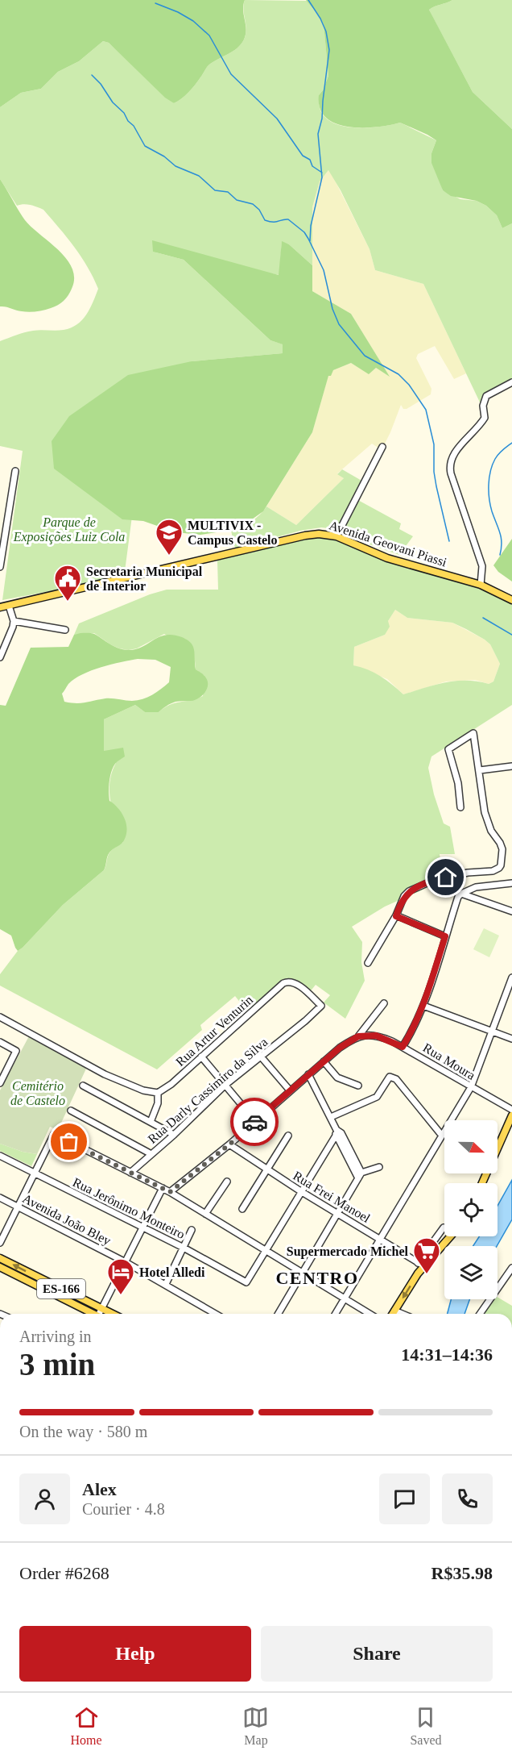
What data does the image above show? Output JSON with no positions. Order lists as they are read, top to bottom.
{
  "streets": {
    "main road": ["Avenida Geovani Piassi", "ES-166"],
    "street": [
      "Rua Artur Venturin",
      "Rua Moura",
      "Rua Darly Cassimiro da Silva",
      "Rua Frei Manoel",
      "Rua Jerônimo Monteiro",
      "Avenida João Bley"
    ]
  },
  "crossings": [
    ["Rua Artur Venturin", "Rua Darly Cassimiro da Silva"]
  ],
  "districts": ["CENTRO"],
  "parks": ["Parque de Exposições Luiz Cola", "Cemitério de Castelo"],
  "places": {
    "school or university": ["MULTIVIX - Campus Castelo"],
    "public building": ["Secretaria Municipal de Interior"],
    "supermarket": ["Supermercado Michel"],
    "hotel": ["Hotel Alledi"]
  },
  "north": "right",
  "page": {
    "heading": ["3 min", "Arriving in", "14:31–14:36"],
    "panel": [
      "Alex",
      "Courier · 4.8",
      "Order #6268",
      "R$35.98"
    ],
    "bar": "On the way · 580 m",
    "buttons": ["Help", "Share"],
    "tabs": ["Home", "Map", "Saved"]
  }
}
